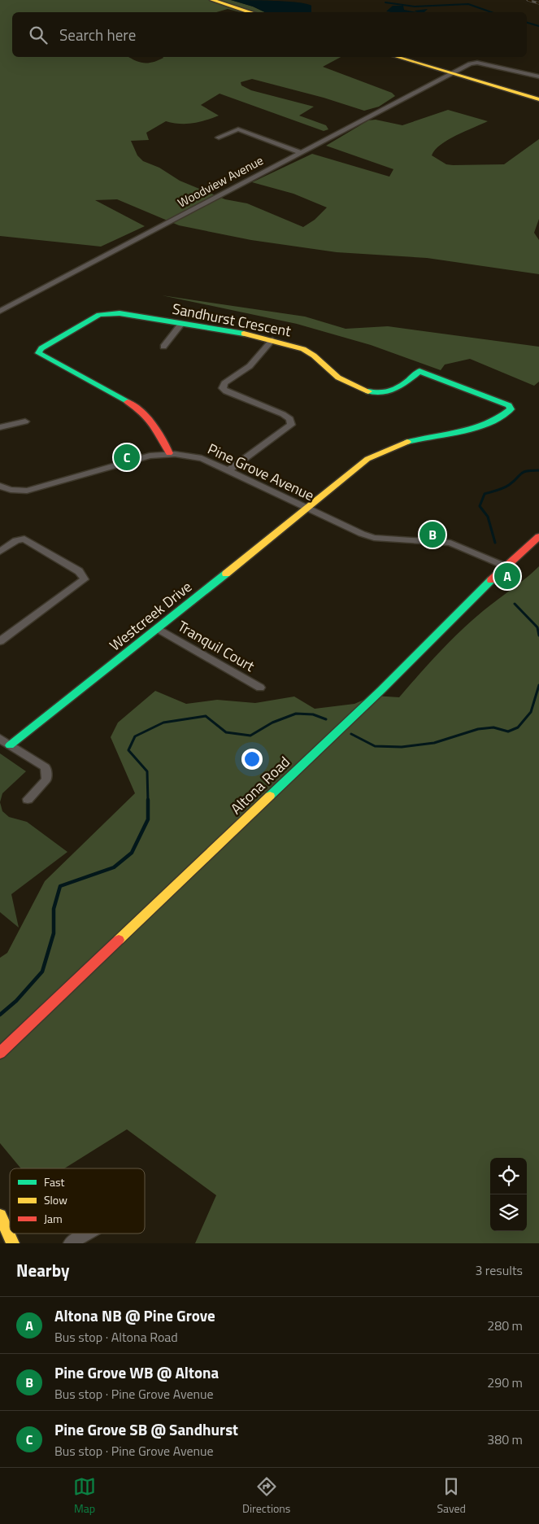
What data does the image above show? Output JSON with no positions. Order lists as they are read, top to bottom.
{
  "streets": {
    "street": [
      "Woodview Avenue",
      "Sandhurst Crescent",
      "Pine Grove Avenue",
      "Westcreek Drive",
      "Tranquil Court",
      "Altona Road"
    ]
  },
  "crossings": [
    ["Sandhurst Crescent", "Pine Grove Avenue"],
    ["Sandhurst Crescent", "Westcreek Drive"],
    ["Pine Grove Avenue", "Westcreek Drive"],
    ["Pine Grove Avenue", "Altona Road"],
    ["Westcreek Drive", "Tranquil Court"]
  ],
  "legend": ["Fast", "Slow", "Jam"],
  "page": {
    "search": "Search here",
    "pins": ["C", "B", "A"],
    "heading": ["Nearby", "3 results"],
    "list": [
      {
        "mark": "A",
        "name": "Altona NB @ Pine Grove",
        "note": "Bus stop · Altona Road",
        "value": "280 m"
      },
      {
        "mark": "B",
        "name": "Pine Grove WB @ Altona",
        "note": "Bus stop · Pine Grove Avenue",
        "value": "290 m"
      },
      {
        "mark": "C",
        "name": "Pine Grove SB @ Sandhurst",
        "note": "Bus stop · Pine Grove Avenue",
        "value": "380 m"
      }
    ],
    "nav": ["Map", "Directions", "Saved"]
  }
}
